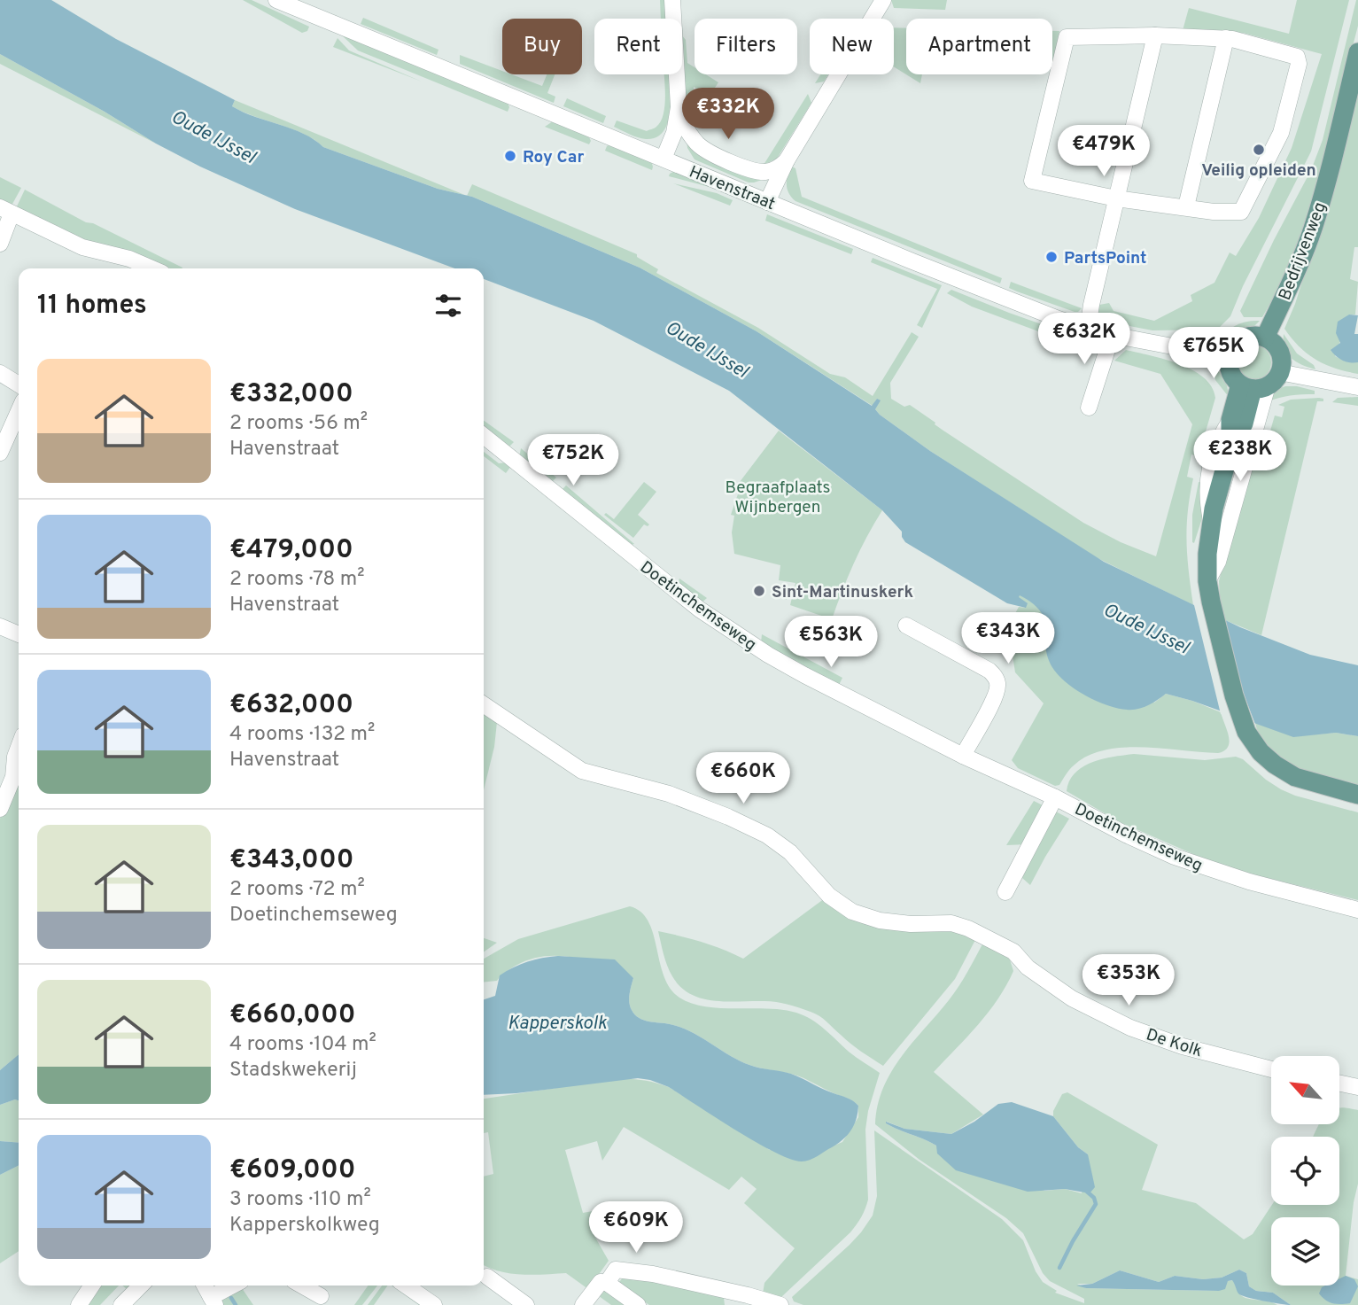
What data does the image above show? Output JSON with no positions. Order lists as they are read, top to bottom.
{
  "streets": {
    "main road": ["Bedrijvenweg"],
    "street": ["Havenstraat", "Doetinchemseweg", "De Kolk"]
  },
  "crossings": [
    ["Havenstraat", "Bedrijvenweg"]
  ],
  "water": ["Oude IJssel", "Kapperskolk"],
  "parks": ["Begraafplaats Wijnbergen"],
  "places": [
    "Veilig opleiden",
    "Roy Car",
    "PartsPoint",
    "Sint-Martinuskerk"
  ],
  "north": "top left",
  "page": {
    "chip": [
      "Buy",
      "Rent",
      "Filters",
      "New",
      "Apartment"
    ],
    "price": [
      "€332K",
      "€479K",
      "€632K",
      "€765K",
      "€238K",
      "€752K",
      "€343K",
      "€563K",
      "€660K",
      "€353K",
      "€609K"
    ],
    "heading": "11 homes",
    "list": [
      {
        "name": "€332,000",
        "note": "2 rooms · 56 m² · Havenstraat"
      },
      {
        "name": "€479,000",
        "note": "2 rooms · 78 m² · Havenstraat"
      },
      {
        "name": "€632,000",
        "note": "4 rooms · 132 m² · Havenstraat"
      },
      {
        "name": "€343,000",
        "note": "2 rooms · 72 m² · Doetinchemseweg"
      },
      {
        "name": "€660,000",
        "note": "4 rooms · 104 m² · Stadskwekerij"
      },
      {
        "name": "€609,000",
        "note": "3 rooms · 110 m² · Kapperskolkweg"
      }
    ]
  }
}
